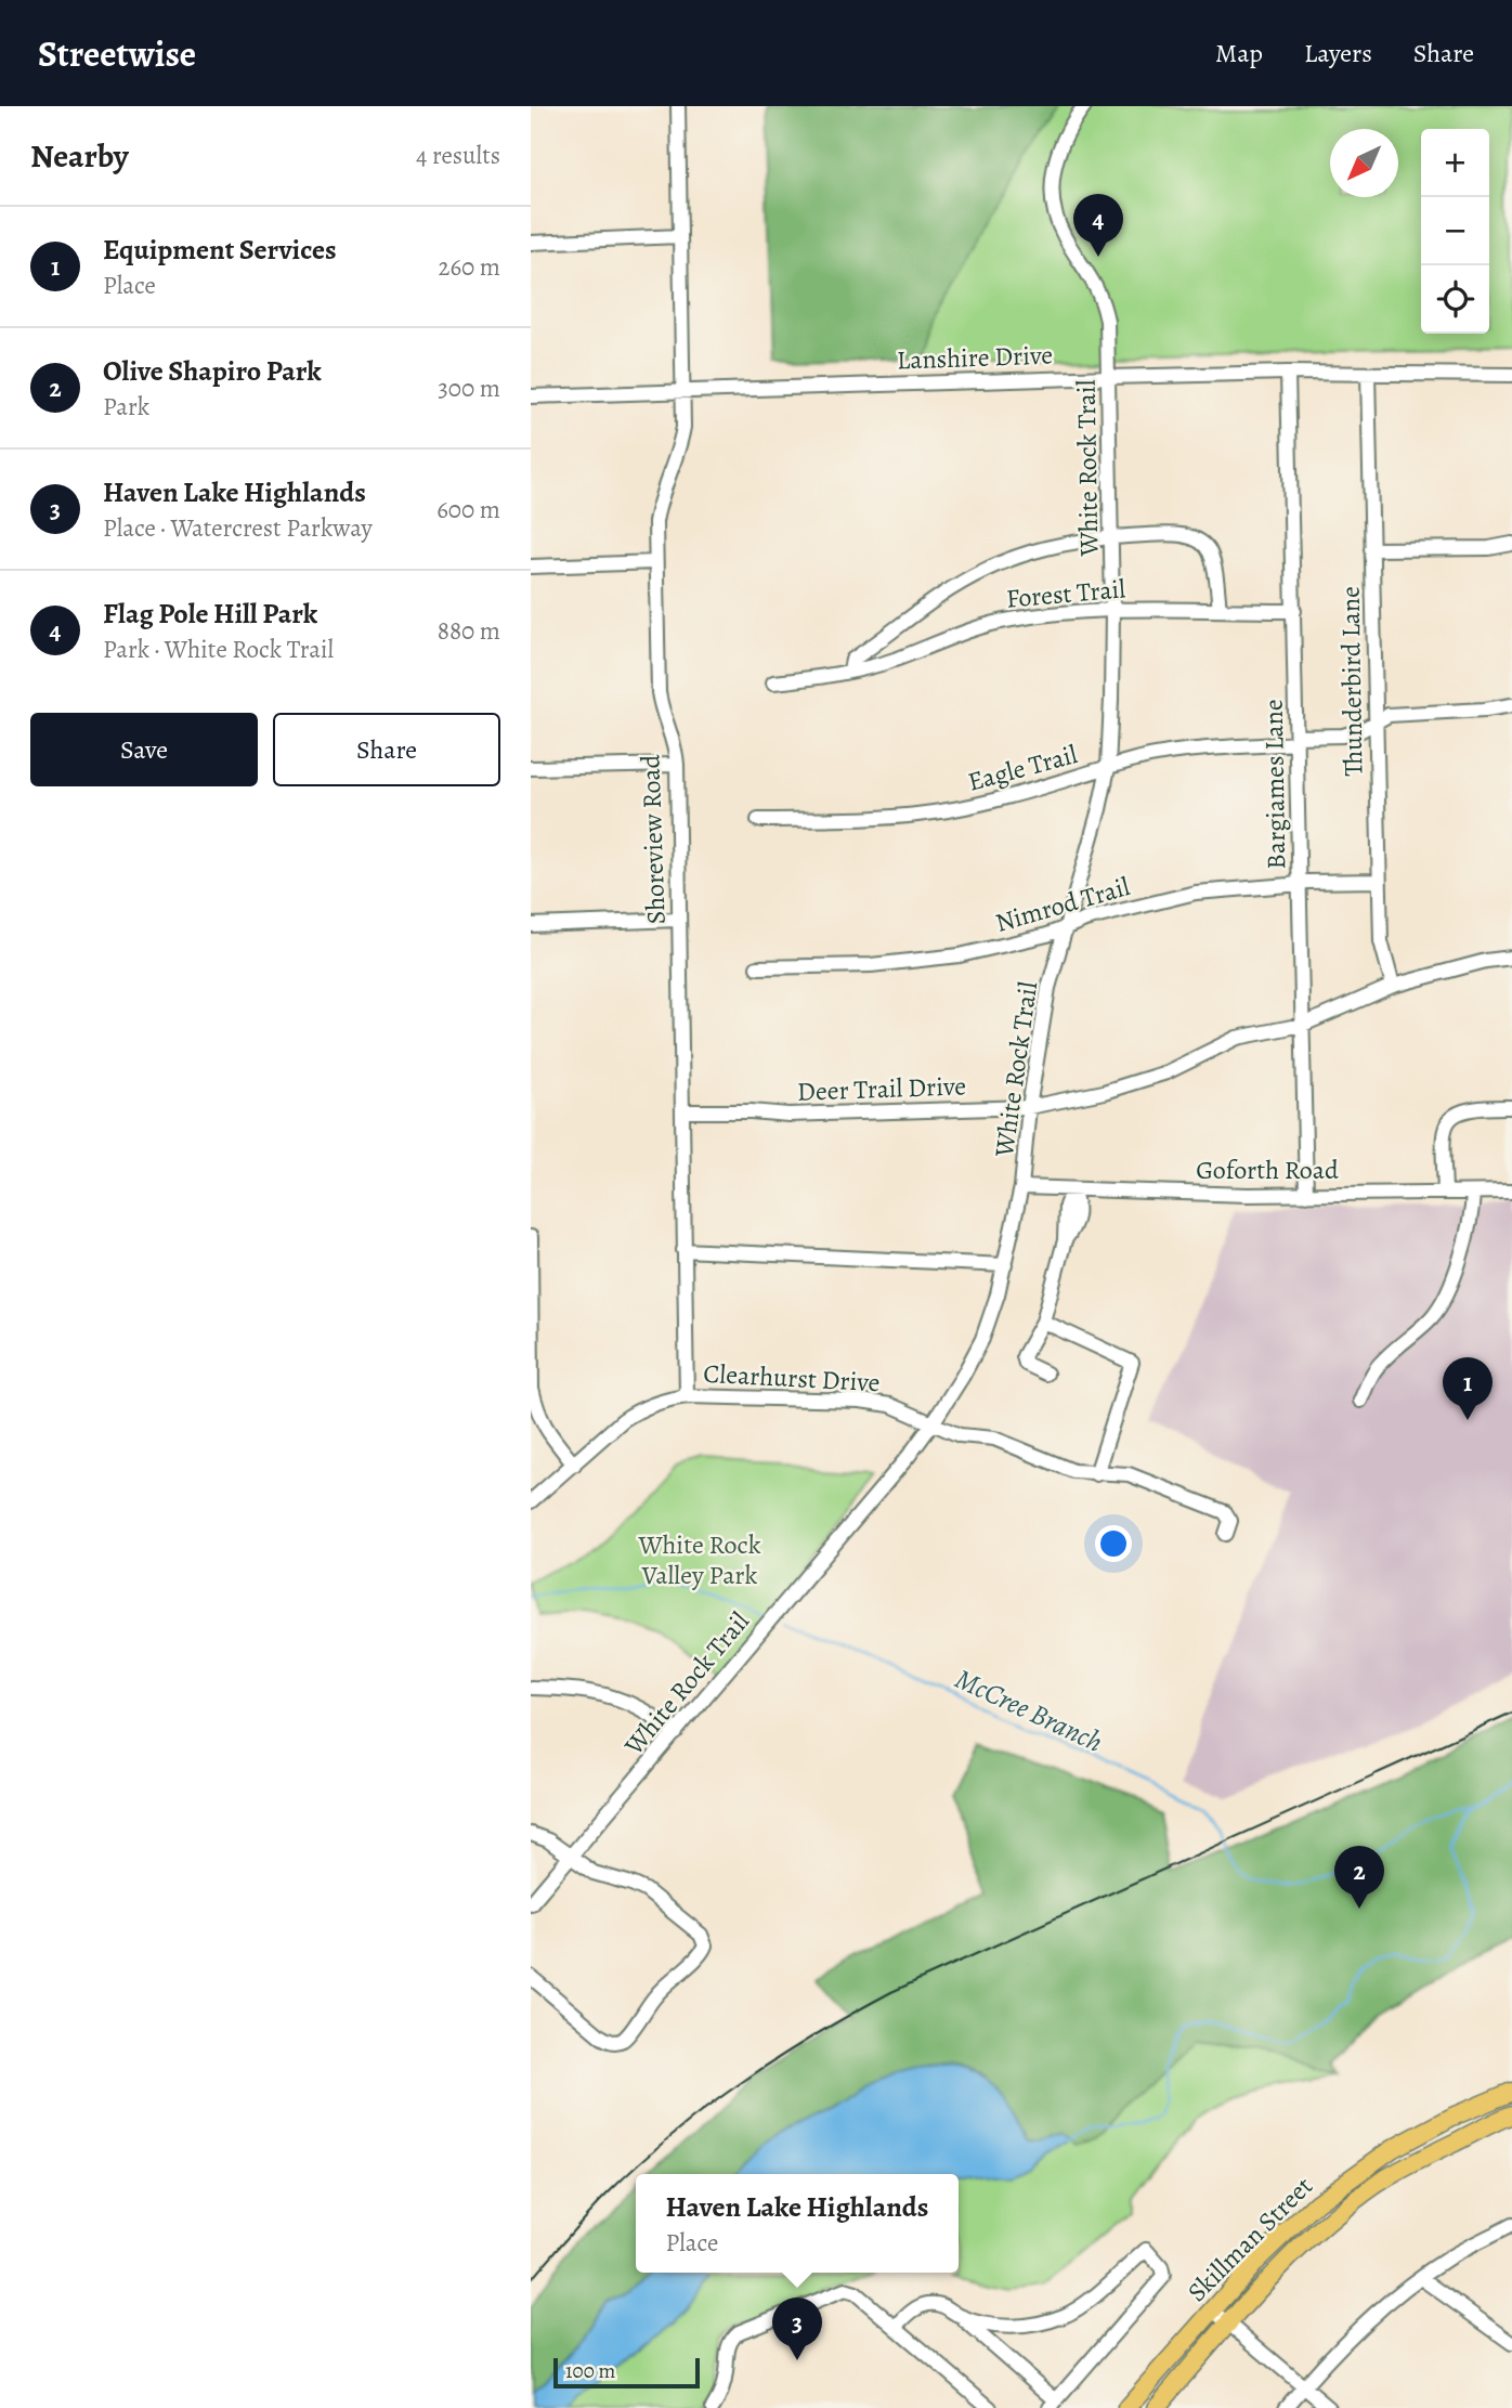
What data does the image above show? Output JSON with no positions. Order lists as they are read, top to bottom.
{
  "streets": {
    "main road": ["Skillman Street"],
    "street": [
      "Lanshire Drive",
      "White Rock Trail",
      "Forest Trail",
      "Thunderbird Lane",
      "Eagle Trail",
      "Bargiames Lane",
      "Shoreview Road",
      "Nimrod Trail",
      "Deer Trail Drive",
      "Goforth Road",
      "Clearhurst Drive"
    ]
  },
  "crossings": [
    ["Lanshire Drive", "White Rock Trail"],
    ["Lanshire Drive", "Thunderbird Lane"],
    ["Lanshire Drive", "Bargiames Lane"],
    ["Lanshire Drive", "Shoreview Road"],
    ["White Rock Trail", "Forest Trail"],
    ["White Rock Trail", "Eagle Trail"],
    ["White Rock Trail", "Nimrod Trail"],
    ["White Rock Trail", "Deer Trail Drive"],
    ["White Rock Trail", "Goforth Road"],
    ["White Rock Trail", "Clearhurst Drive"],
    ["Forest Trail", "Bargiames Lane"],
    ["Thunderbird Lane", "Eagle Trail"],
    ["Thunderbird Lane", "Nimrod Trail"],
    ["Thunderbird Lane", "Deer Trail Drive"],
    ["Eagle Trail", "Bargiames Lane"],
    ["Bargiames Lane", "Nimrod Trail"],
    ["Bargiames Lane", "Deer Trail Drive"],
    ["Bargiames Lane", "Goforth Road"],
    ["Shoreview Road", "Deer Trail Drive"],
    ["Shoreview Road", "Clearhurst Drive"]
  ],
  "water": ["McCree Branch"],
  "parks": ["White Rock Valley Park"],
  "scale_bar": "100 m",
  "north": "bottom left",
  "page": {
    "header": "Streetwise",
    "nav": ["Map", "Layers", "Share"],
    "heading": ["Nearby", "4 results"],
    "map_buttons": ["+", "−"],
    "pins": [
      "4",
      "1",
      "2",
      "3"
    ],
    "list": [
      {
        "mark": "1",
        "name": "Equipment Services",
        "note": "Place",
        "value": "260 m"
      },
      {
        "mark": "2",
        "name": "Olive Shapiro Park",
        "note": "Park",
        "value": "300 m"
      },
      {
        "mark": "3",
        "name": "Haven Lake Highlands",
        "note": "Place · Watercrest Parkway",
        "value": "600 m"
      },
      {
        "mark": "4",
        "name": "Flag Pole Hill Park",
        "note": "Park · White Rock Trail",
        "value": "880 m"
      }
    ],
    "buttons": ["Save", "Share"],
    "popup": ["Haven Lake Highlands", "Place"],
    "scale": "100 m"
  }
}
